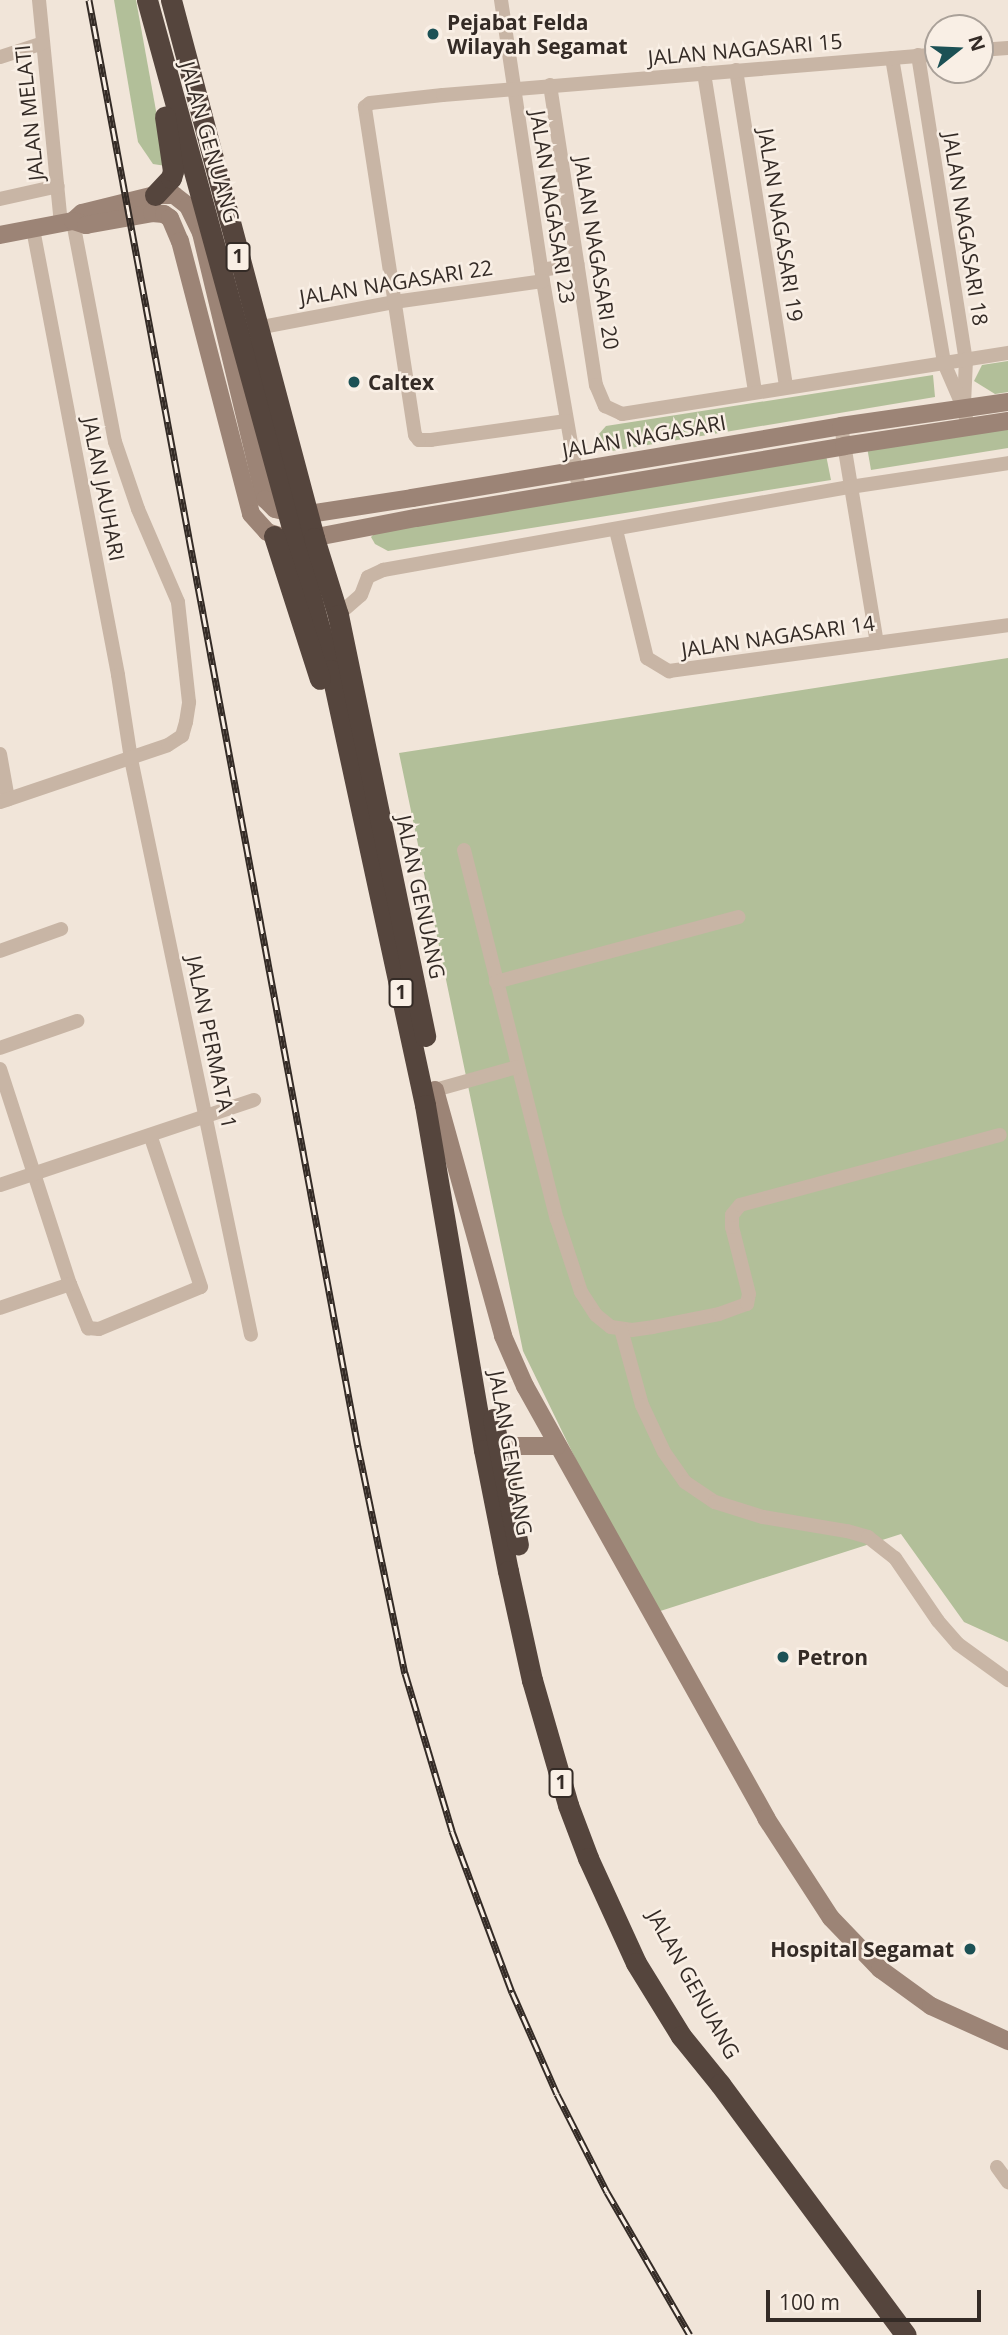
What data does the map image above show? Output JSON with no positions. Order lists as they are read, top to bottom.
{
  "streets": {
    "highway": ["JALAN GENUANG", "1"],
    "street": [
      "JALAN NAGASARI 15",
      "JALAN MELATI",
      "JALAN NAGASARI 23",
      "JALAN NAGASARI 19",
      "JALAN NAGASARI 18",
      "JALAN NAGASARI 20",
      "JALAN NAGASARI 22",
      "JALAN NAGASARI",
      "JALAN JAUHARI",
      "JALAN NAGASARI 14",
      "JALAN PERMATA 1"
    ]
  },
  "crossings": [
    ["JALAN NAGASARI 15", "JALAN NAGASARI 23"],
    ["JALAN NAGASARI 15", "JALAN NAGASARI 19"],
    ["JALAN NAGASARI 15", "JALAN NAGASARI 18"],
    ["JALAN NAGASARI 15", "JALAN NAGASARI 20"],
    ["JALAN NAGASARI 15", "JALAN NAGASARI 22"],
    ["JALAN MELATI", "JALAN JAUHARI"],
    ["JALAN MELATI", "JALAN PERMATA 1"],
    ["JALAN GENUANG", "JALAN NAGASARI 22"],
    ["JALAN GENUANG", "JALAN NAGASARI"],
    ["JALAN NAGASARI 23", "JALAN NAGASARI 22"],
    ["JALAN NAGASARI 23", "JALAN NAGASARI"],
    ["JALAN NAGASARI 18", "JALAN NAGASARI"],
    ["JALAN NAGASARI 20", "JALAN NAGASARI 22"],
    ["JALAN JAUHARI", "JALAN PERMATA 1"]
  ],
  "places": [
    "Pejabat Felda Wilayah Segamat",
    "Caltex",
    "Petron",
    "Hospital Segamat"
  ],
  "scale_bar": "100 m",
  "north": "right"
}
